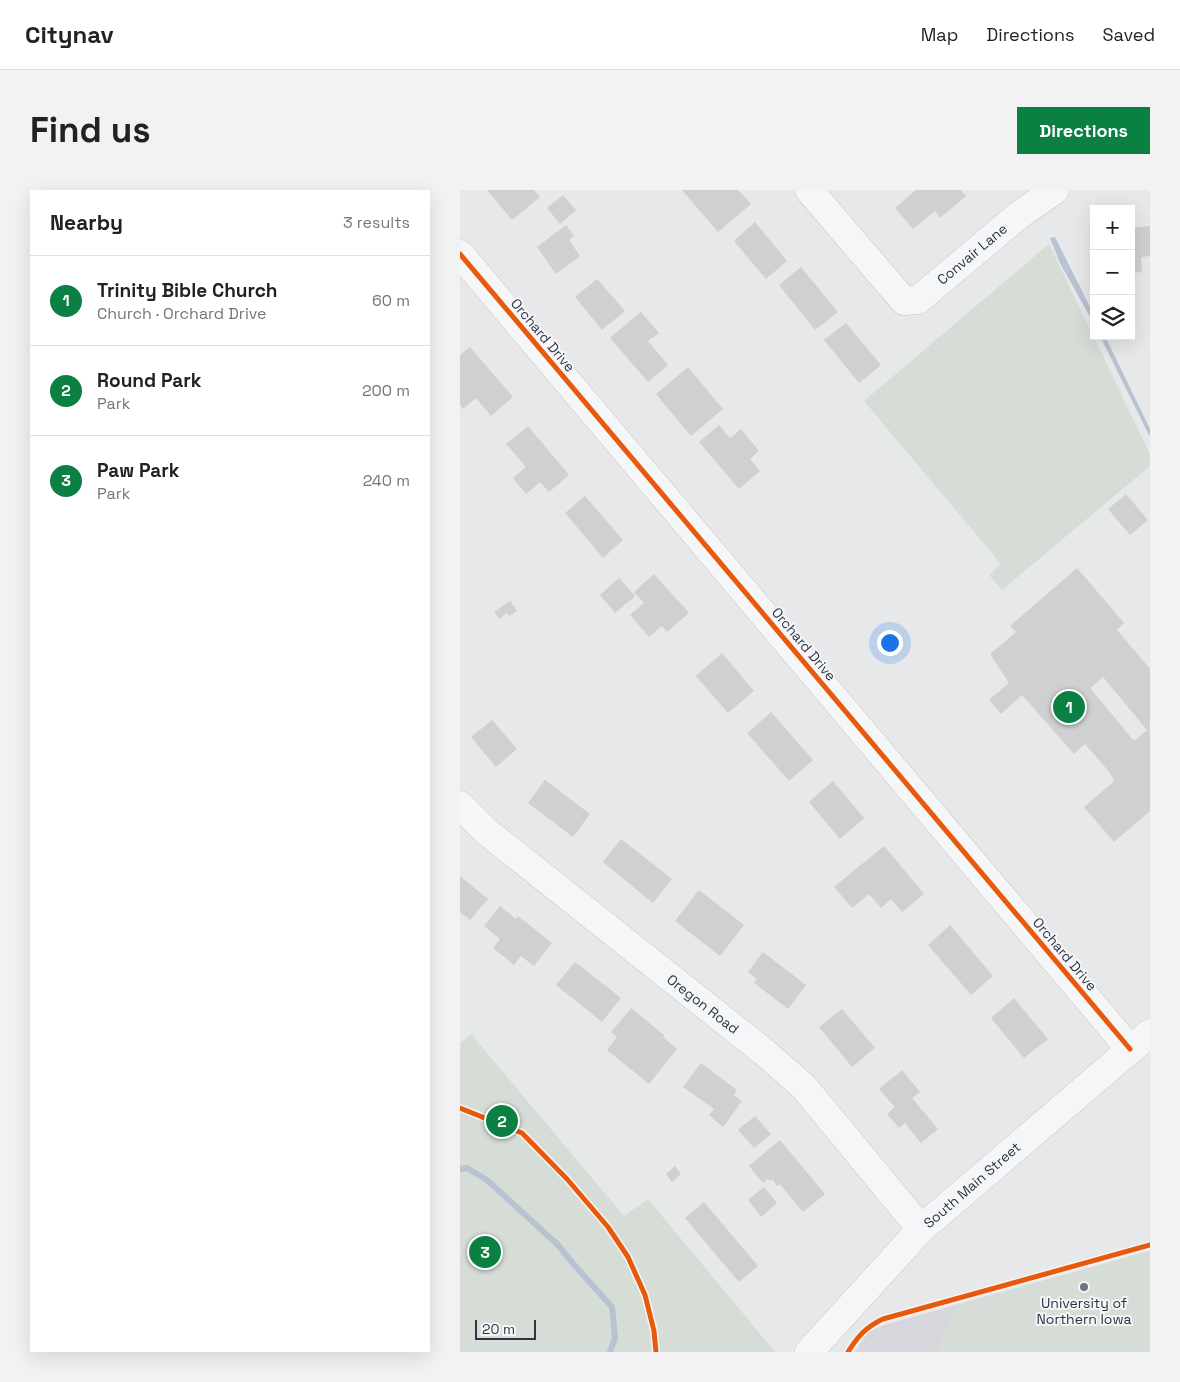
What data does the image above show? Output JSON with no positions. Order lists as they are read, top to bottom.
{
  "streets": {
    "street": [
      "Convair Lane",
      "Orchard Drive",
      "Oregon Road",
      "South Main Street"
    ]
  },
  "crossings": [
    ["Orchard Drive", "South Main Street"],
    ["Oregon Road", "South Main Street"]
  ],
  "places": ["University of Northern Iowa"],
  "scale_bar": "20 m",
  "page": {
    "header": "Citynav",
    "nav": ["Map", "Directions", "Saved"],
    "buttons": "Directions",
    "title": "Find us",
    "heading": ["Nearby", "3 results"],
    "map_buttons": ["+", "−"],
    "list": [
      {
        "mark": "1",
        "name": "Trinity Bible Church",
        "note": "Church · Orchard Drive",
        "value": "60 m"
      },
      {
        "mark": "2",
        "name": "Round Park",
        "note": "Park",
        "value": "200 m"
      },
      {
        "mark": "3",
        "name": "Paw Park",
        "note": "Park",
        "value": "240 m"
      }
    ],
    "pins": ["1", "2", "3"],
    "scale": "20 m"
  }
}
